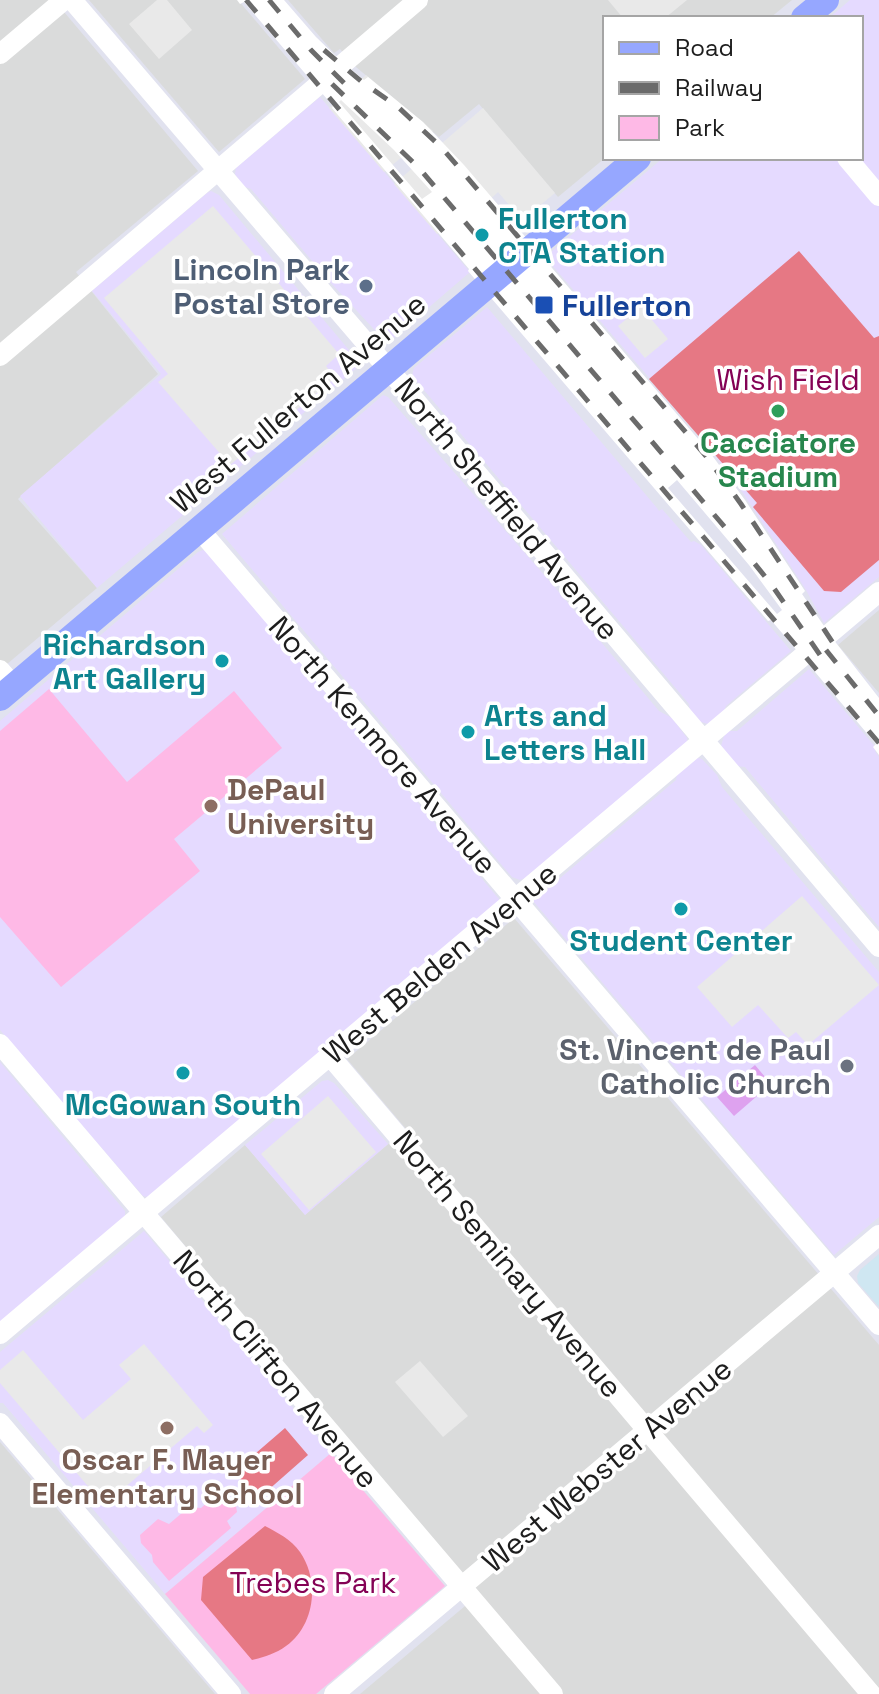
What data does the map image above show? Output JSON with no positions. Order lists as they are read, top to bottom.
{
  "streets": {
    "main road": ["West Fullerton Avenue"],
    "street": [
      "North Sheffield Avenue",
      "North Kenmore Avenue",
      "West Belden Avenue",
      "North Seminary Avenue",
      "North Clifton Avenue",
      "West Webster Avenue"
    ]
  },
  "crossings": [
    ["West Fullerton Avenue", "North Sheffield Avenue"],
    ["West Fullerton Avenue", "North Kenmore Avenue"],
    ["North Sheffield Avenue", "West Belden Avenue"],
    ["North Kenmore Avenue", "West Belden Avenue"],
    ["North Kenmore Avenue", "West Webster Avenue"],
    ["West Belden Avenue", "North Seminary Avenue"],
    ["West Belden Avenue", "North Clifton Avenue"],
    ["North Seminary Avenue", "West Webster Avenue"],
    ["North Clifton Avenue", "West Webster Avenue"]
  ],
  "parks": ["Wish Field", "Trebes Park"],
  "places": {
    "other": [
      "Fullerton CTA Station",
      "Lincoln Park Postal Store",
      "Cacciatore Stadium",
      "Richardson Art Gallery",
      "Arts and Letters Hall",
      "DePaul University",
      "Student Center",
      "St. Vincent de Paul Catholic Church",
      "McGowan South",
      "Oscar F. Mayer Elementary School"
    ],
    "transit": ["Fullerton"]
  },
  "legend": ["Road", "Railway", "Park"]
}
